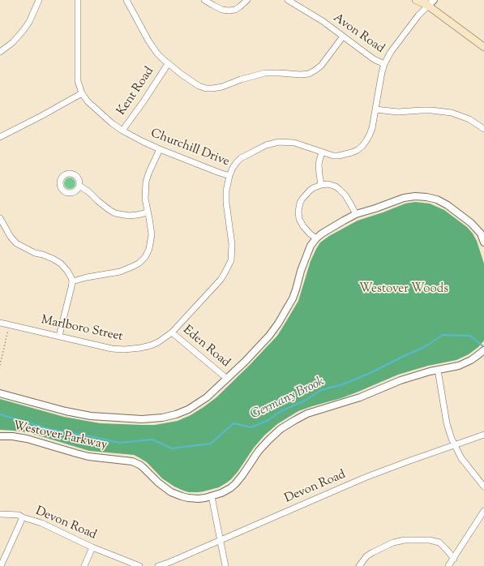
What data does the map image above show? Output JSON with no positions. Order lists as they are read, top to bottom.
{
  "streets": {
    "street": [
      "Avon Road",
      "Kent Road",
      "Churchill Drive",
      "Marlboro Street",
      "Eden Road",
      "Westover Parkway",
      "Devon Road"
    ]
  },
  "crossings": [
    ["Avon Road", "Churchill Drive"],
    ["Kent Road", "Churchill Drive"],
    ["Churchill Drive", "Marlboro Street"],
    ["Marlboro Street", "Eden Road"]
  ],
  "water": ["Germany Brook"],
  "parks": ["Westover Woods"]
}
